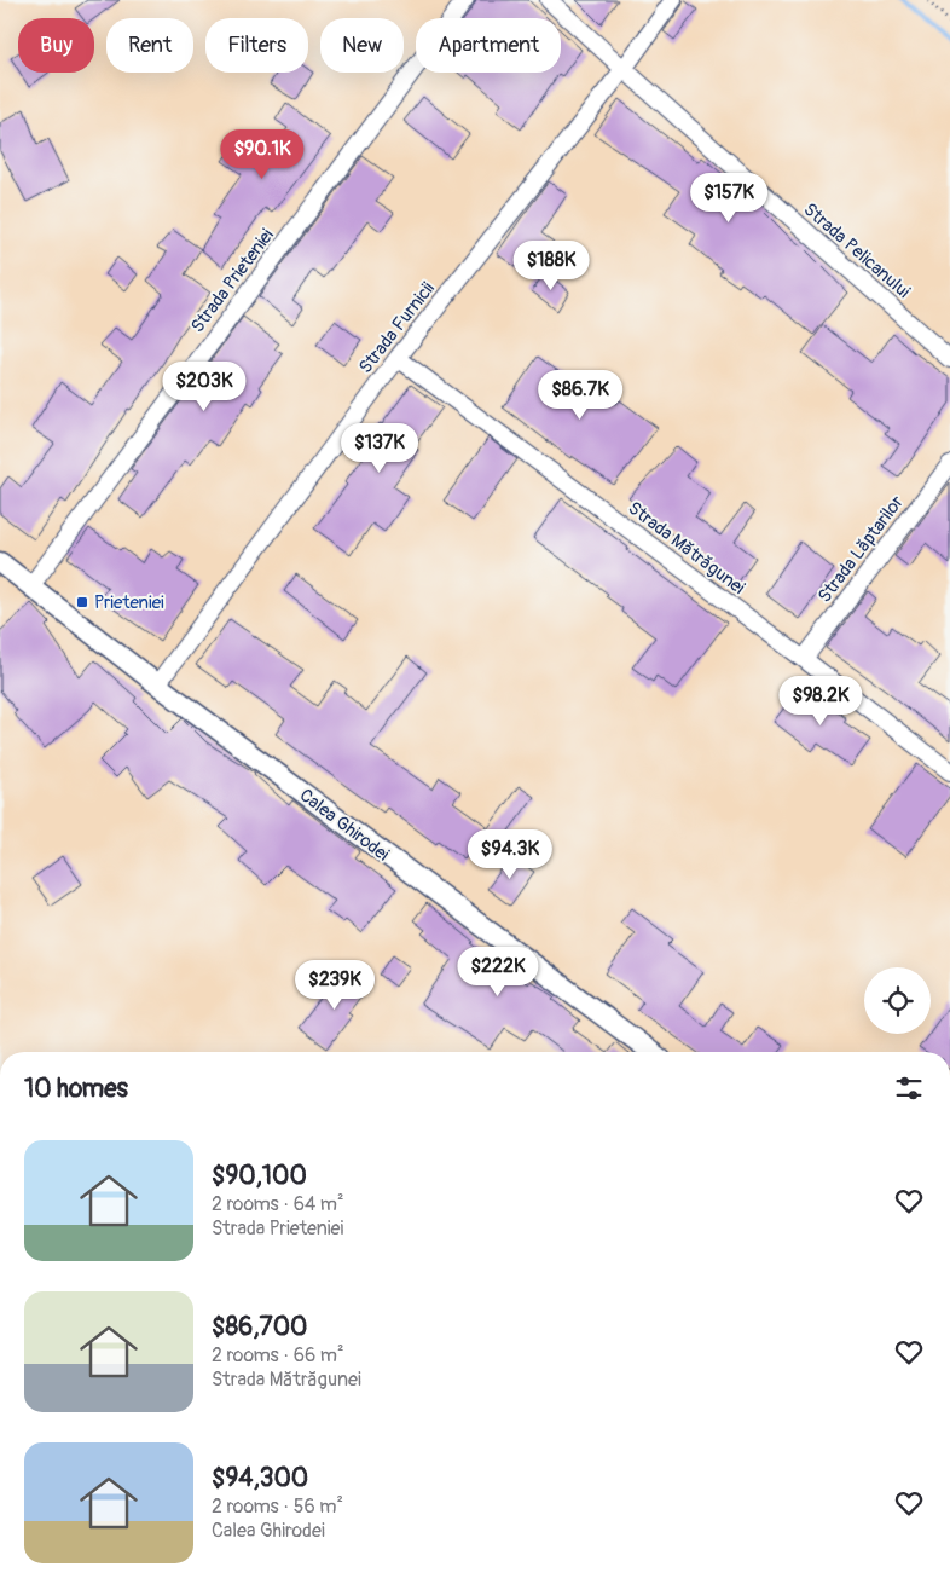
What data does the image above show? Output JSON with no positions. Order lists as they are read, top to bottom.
{
  "streets": {
    "street": [
      "Strada Pelicanului",
      "Strada Prieteniei",
      "Strada Furnicii",
      "Strada Mătrăgunei",
      "Strada Lăptarilor",
      "Calea Ghirodei"
    ]
  },
  "crossings": [
    ["Strada Pelicanului", "Strada Furnicii"],
    ["Strada Prieteniei", "Calea Ghirodei"],
    ["Strada Furnicii", "Strada Mătrăgunei"],
    ["Strada Furnicii", "Calea Ghirodei"],
    ["Strada Mătrăgunei", "Strada Lăptarilor"]
  ],
  "places": {
    "transit": ["Prieteniei"]
  },
  "page": {
    "chip": [
      "Buy",
      "Rent",
      "Filters",
      "New",
      "Apartment"
    ],
    "price": [
      "$90.1K",
      "$157K",
      "$188K",
      "$203K",
      "$86.7K",
      "$137K",
      "$98.2K",
      "$94.3K",
      "$222K",
      "$239K"
    ],
    "heading": "10 homes",
    "list": [
      {
        "name": "$90,100",
        "note": "2 rooms · 64 m² · Strada Prieteniei"
      },
      {
        "name": "$86,700",
        "note": "2 rooms · 66 m² · Strada Mătrăgunei"
      },
      {
        "name": "$94,300",
        "note": "2 rooms · 56 m² · Calea Ghirodei"
      }
    ]
  }
}
